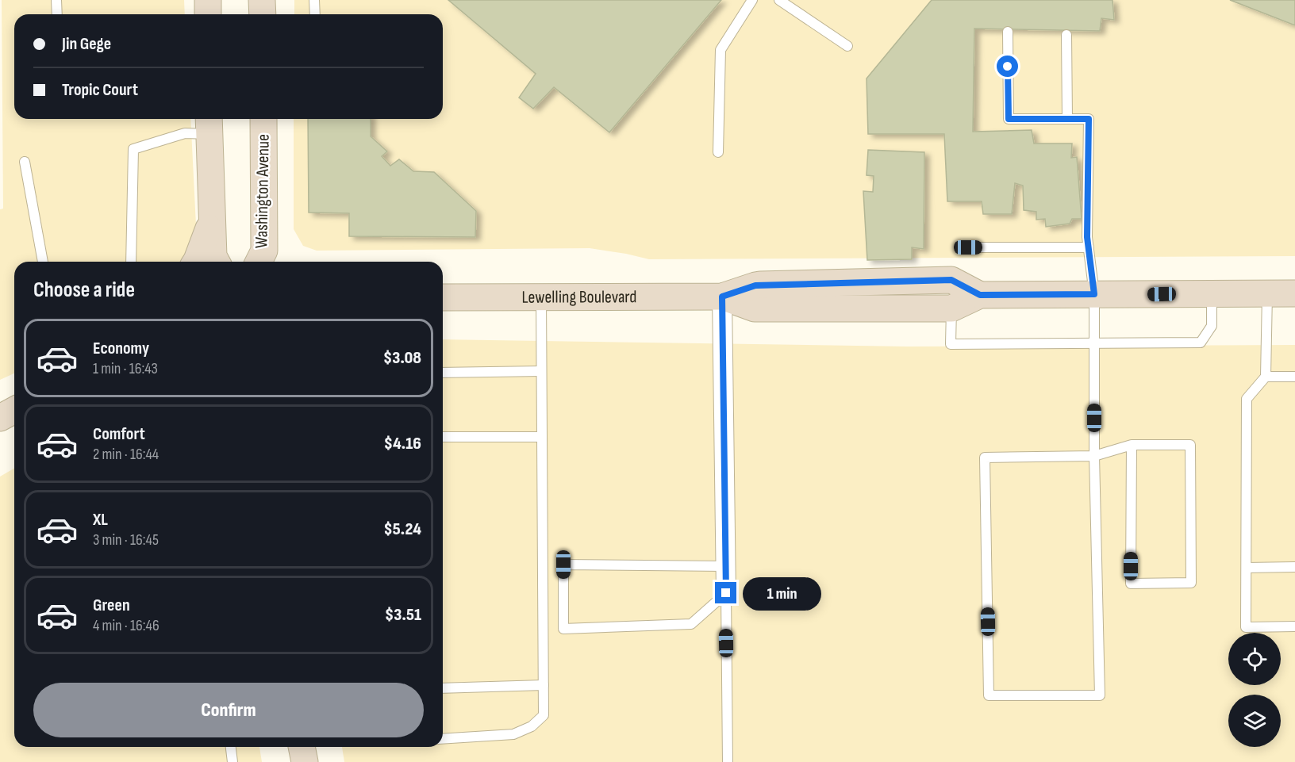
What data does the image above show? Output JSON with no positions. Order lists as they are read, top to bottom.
{
  "streets": {
    "main road": ["Washington Avenue", "Lewelling Boulevard"]
  },
  "page": {
    "banner": ["Jin Gege", "Tropic Court"],
    "heading": "Choose a ride",
    "list": [
      {
        "name": "Economy",
        "note": "1 min · 16:43",
        "value": "$3.08"
      },
      {
        "name": "Comfort",
        "note": "2 min · 16:44",
        "value": "$4.16"
      },
      {
        "name": "XL",
        "note": "3 min · 16:45",
        "value": "$5.24"
      },
      {
        "name": "Green",
        "note": "4 min · 16:46",
        "value": "$3.51"
      }
    ],
    "bubble": "1 min",
    "buttons": "Confirm"
  }
}
